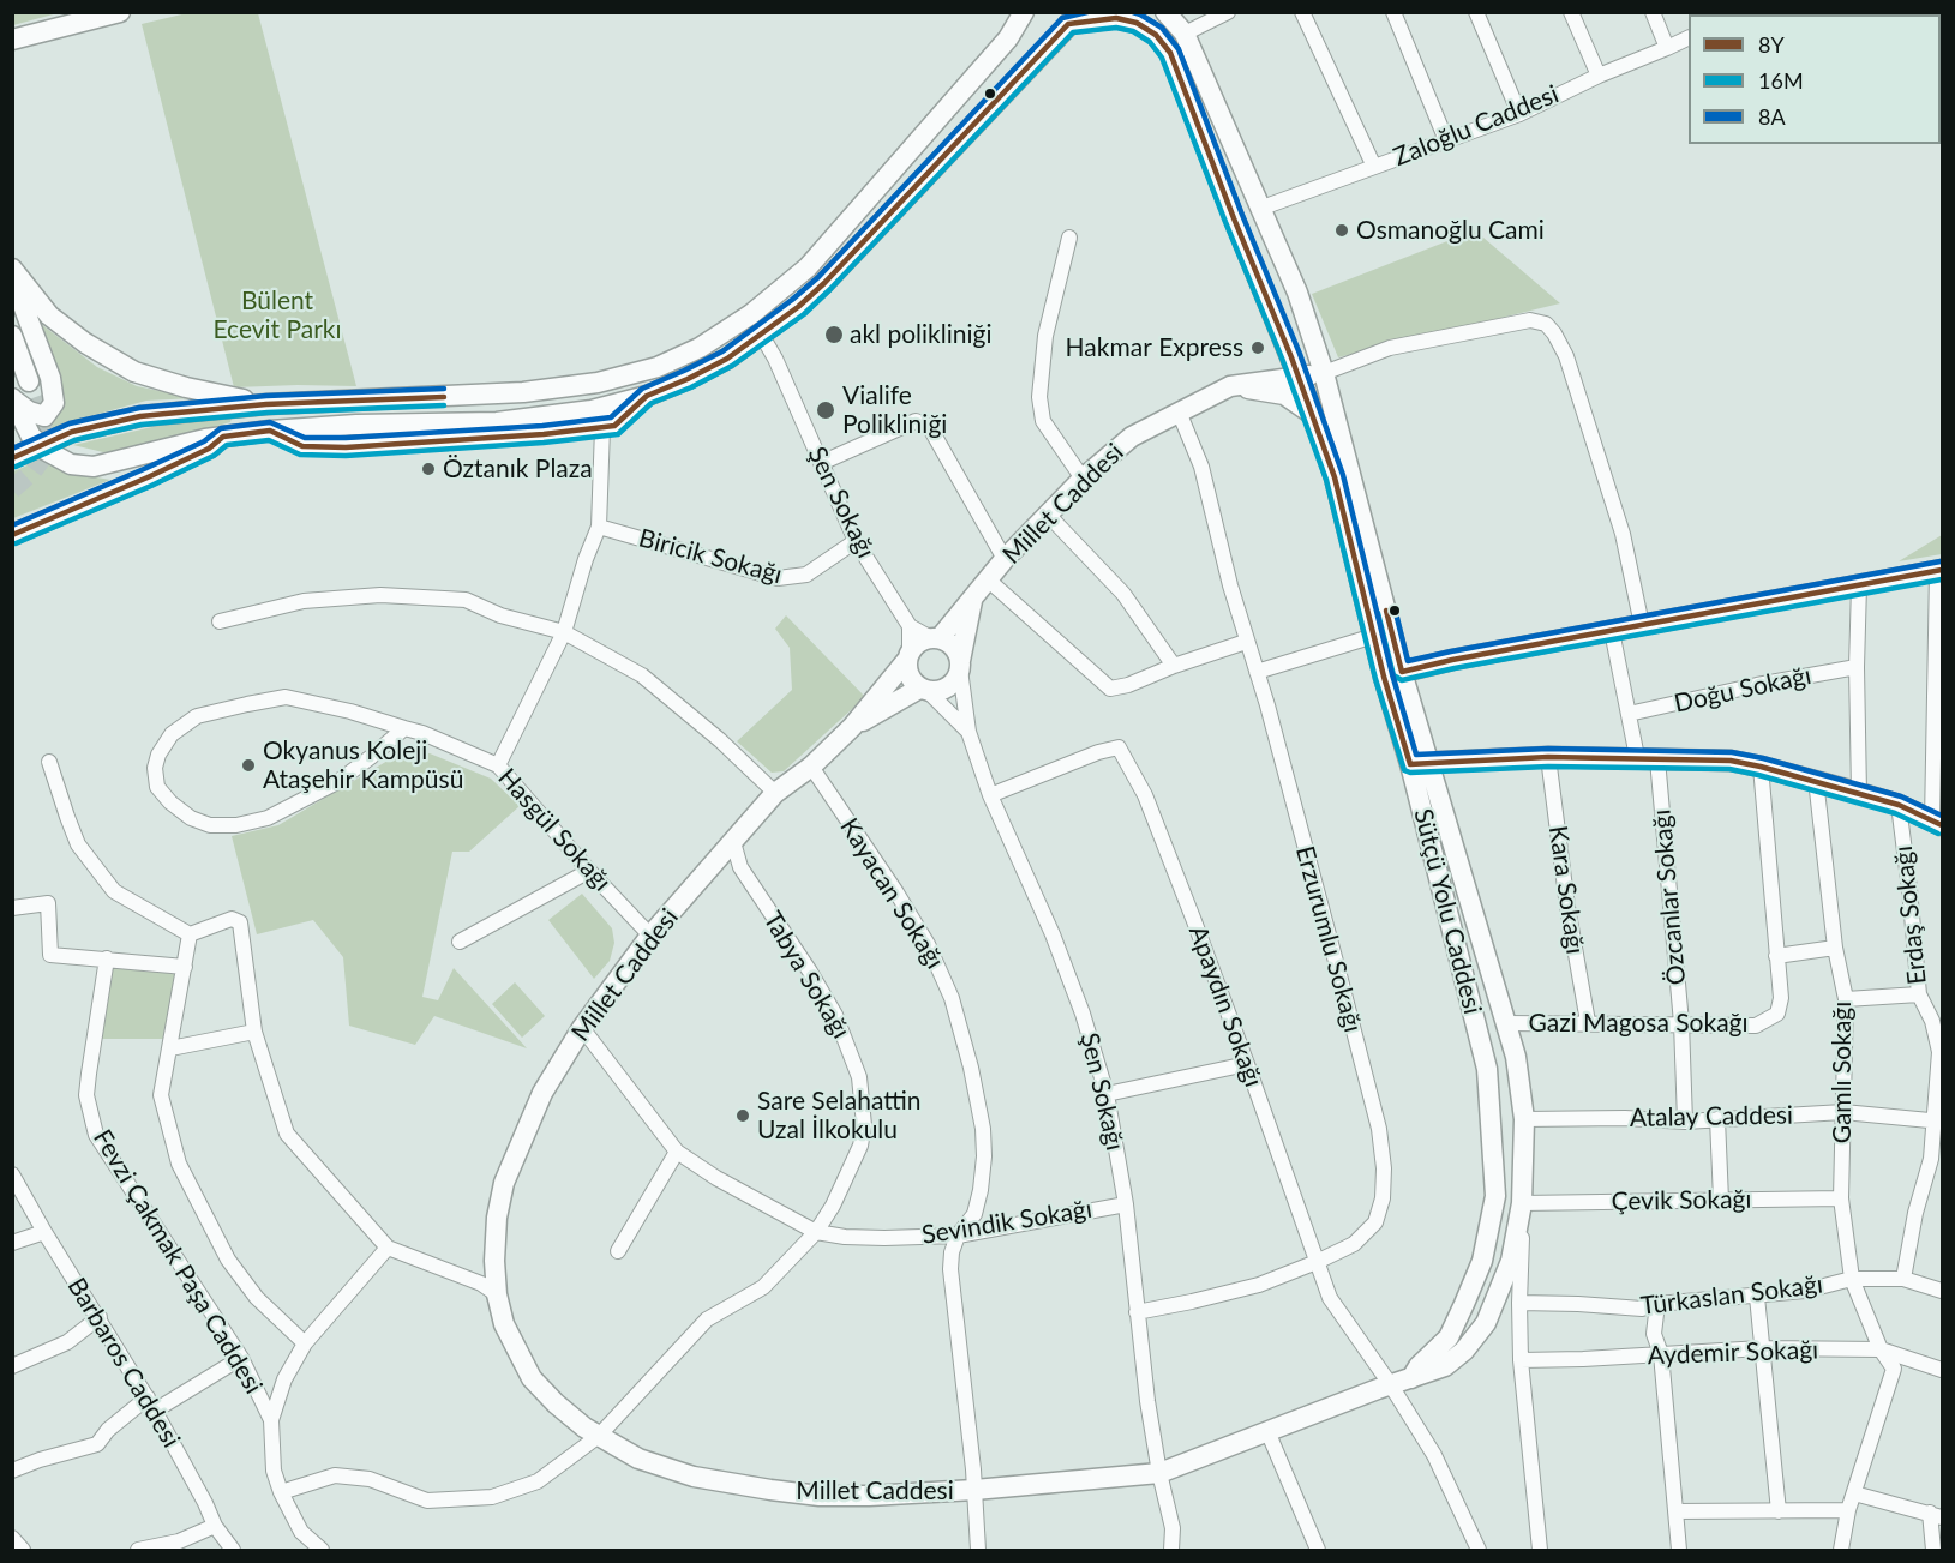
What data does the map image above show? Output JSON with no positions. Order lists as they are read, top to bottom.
{
  "streets": {
    "main road": ["Millet Caddesi", "Sütçü Yolu Caddesi"],
    "street": [
      "Zaloğlu Caddesi",
      "Şen Sokağı",
      "Biricik Sokağı",
      "Doğu Sokağı",
      "Hasgül Sokağı",
      "Kara Sokağı",
      "Kayacan Sokağı",
      "Özcanlar Sokağı",
      "Erdaş Sokağı",
      "Erzurumlu Sokağı",
      "Tabya Sokağı",
      "Apaydın Sokağı",
      "Gazi Magosa Sokağı",
      "Gamlı Sokağı",
      "Atalay Caddesi",
      "Çevik Sokağı",
      "Sevindik Sokağı",
      "Fevzi Çakmak Paşa Caddesi",
      "Türkaslan Sokağı",
      "Aydemir Sokağı",
      "Barbaros Caddesi"
    ]
  },
  "crossings": [
    ["Zaloğlu Caddesi", "Sütçü Yolu Caddesi"],
    ["Şen Sokağı", "Millet Caddesi"],
    ["Şen Sokağı", "Biricik Sokağı"],
    ["Şen Sokağı", "Erzurumlu Sokağı"],
    ["Şen Sokağı", "Apaydın Sokağı"],
    ["Şen Sokağı", "Sevindik Sokağı"],
    ["Millet Caddesi", "Hasgül Sokağı"],
    ["Millet Caddesi", "Kayacan Sokağı"],
    ["Millet Caddesi", "Sütçü Yolu Caddesi"],
    ["Millet Caddesi", "Erzurumlu Sokağı"],
    ["Millet Caddesi", "Tabya Sokağı"],
    ["Millet Caddesi", "Apaydın Sokağı"],
    ["Millet Caddesi", "Sevindik Sokağı"],
    ["Kara Sokağı", "Gazi Magosa Sokağı"],
    ["Kayacan Sokağı", "Sevindik Sokağı"],
    ["Özcanlar Sokağı", "Gazi Magosa Sokağı"],
    ["Özcanlar Sokağı", "Atalay Caddesi"],
    ["Sütçü Yolu Caddesi", "Gazi Magosa Sokağı"],
    ["Sütçü Yolu Caddesi", "Atalay Caddesi"],
    ["Sütçü Yolu Caddesi", "Çevik Sokağı"],
    ["Sütçü Yolu Caddesi", "Türkaslan Sokağı"],
    ["Sütçü Yolu Caddesi", "Aydemir Sokağı"],
    ["Erdaş Sokağı", "Atalay Caddesi"],
    ["Erdaş Sokağı", "Türkaslan Sokağı"],
    ["Erzurumlu Sokağı", "Apaydın Sokağı"],
    ["Tabya Sokağı", "Sevindik Sokağı"],
    ["Tabya Sokağı", "Fevzi Çakmak Paşa Caddesi"],
    ["Gamlı Sokağı", "Atalay Caddesi"],
    ["Gamlı Sokağı", "Çevik Sokağı"],
    ["Gamlı Sokağı", "Türkaslan Sokağı"],
    ["Gamlı Sokağı", "Aydemir Sokağı"]
  ],
  "parks": ["Bülent Ecevit Parkı"],
  "places": [
    "Osmanoğlu Cami",
    "akl polikliniği",
    "Hakmar Express",
    "Vialife Polikliniği",
    "Öztanık Plaza",
    "Okyanus Koleji Ataşehir Kampüsü",
    "Sare Selahattin Uzal İlkokulu"
  ],
  "lines": ["transit line 8A", "transit line 8Y", "transit line 16M"],
  "legend": ["8Y", "16M", "8A"]
}
